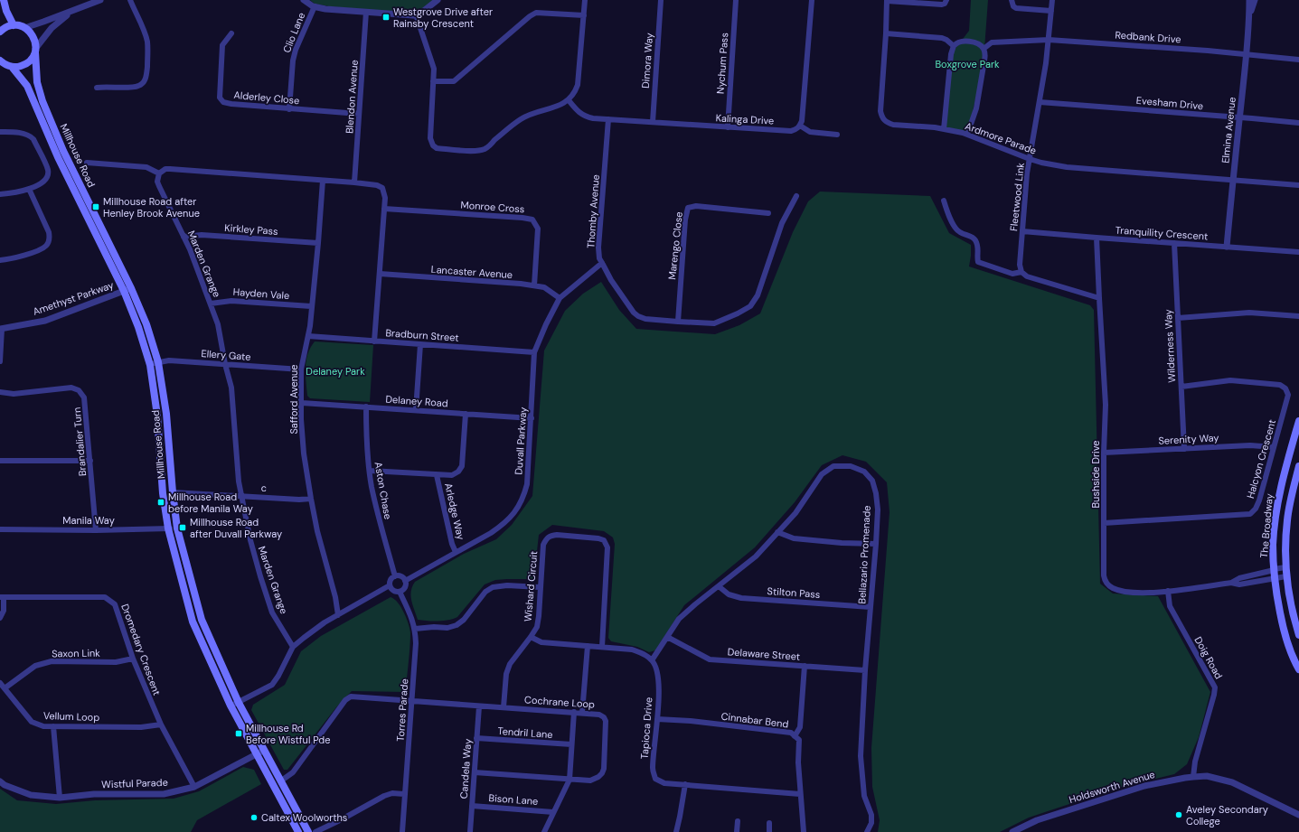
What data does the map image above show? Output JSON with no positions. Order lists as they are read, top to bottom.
{
  "streets": {
    "main road": ["Millhouse Road", "The Broadway"],
    "street": [
      "Clio Lane",
      "Redbank Drive",
      "Dimora Way",
      "Nychum Pass",
      "Blendon Avenue",
      "Alderley Close",
      "Evesham Drive",
      "Kalinga Drive",
      "Elmina Avenue",
      "Ardmore Parade",
      "Fleetwood Link",
      "Monroe Cross",
      "Thomby Avenue",
      "Kirkley Pass",
      "Tranquility Crescent",
      "Marengo Close",
      "Marden Grange",
      "Lancaster Avenue",
      "Hayden Vale",
      "Amethyst Parkway",
      "Bradburn Street",
      "Wilderness Way",
      "Ellery Gate",
      "Safford Avenue",
      "Delaney Road",
      "Serenity Way",
      "Duvall Parkway",
      "Brandalier Turn",
      "Halcyon Crescent",
      "Bushside Drive",
      "c",
      "Aston Chase",
      "Arledge Way",
      "Manila Way",
      "Bellazario Promenade",
      "Wishard Circuit",
      "Stilton Pass",
      "Dromedary Crescent",
      "Saxon Link",
      "Delaware Street",
      "Doig Road",
      "Cochrane Loop",
      "Torres Parade",
      "Vellum Loop",
      "Cinnabar Bend",
      "Tapioca Drive",
      "Tendril Lane",
      "Candela Way",
      "Wistful Parade",
      "Holdsworth Avenue",
      "Bison Lane"
    ]
  },
  "crossings": [
    ["Clio Lane", "Alderley Close"],
    ["Redbank Drive", "Elmina Avenue"],
    ["Redbank Drive", "Fleetwood Link"],
    ["Dimora Way", "Kalinga Drive"],
    ["Nychum Pass", "Kalinga Drive"],
    ["Blendon Avenue", "Alderley Close"],
    ["Evesham Drive", "Elmina Avenue"],
    ["Evesham Drive", "Fleetwood Link"],
    ["Kalinga Drive", "Thomby Avenue"],
    ["Elmina Avenue", "Ardmore Parade"],
    ["Elmina Avenue", "Tranquility Crescent"],
    ["Ardmore Parade", "Fleetwood Link"],
    ["Millhouse Road", "Amethyst Parkway"],
    ["Millhouse Road", "Ellery Gate"],
    ["Millhouse Road", "c"],
    ["Millhouse Road", "Manila Way"],
    ["Millhouse Road", "Cochrane Loop"],
    ["Millhouse Road", "Wistful Parade"],
    ["Fleetwood Link", "Tranquility Crescent"],
    ["Monroe Cross", "Lancaster Avenue"],
    ["Thomby Avenue", "Marengo Close"],
    ["Thomby Avenue", "Duvall Parkway"],
    ["Kirkley Pass", "Marden Grange"],
    ["Kirkley Pass", "Safford Avenue"],
    ["Tranquility Crescent", "Wilderness Way"],
    ["Tranquility Crescent", "Bushside Drive"],
    ["Marden Grange", "Hayden Vale"],
    ["Marden Grange", "Ellery Gate"],
    ["Marden Grange", "c"],
    ["Lancaster Avenue", "Duvall Parkway"],
    ["Hayden Vale", "Safford Avenue"],
    ["Bradburn Street", "Safford Avenue"],
    ["Bradburn Street", "Duvall Parkway"],
    ["Wilderness Way", "Serenity Way"],
    ["Wilderness Way", "Halcyon Crescent"],
    ["Ellery Gate", "Safford Avenue"],
    ["Safford Avenue", "Delaney Road"],
    ["Safford Avenue", "c"],
    ["Delaney Road", "Duvall Parkway"],
    ["Delaney Road", "Aston Chase"],
    ["Serenity Way", "Halcyon Crescent"],
    ["Serenity Way", "Bushside Drive"],
    ["Duvall Parkway", "Aston Chase"],
    ["Duvall Parkway", "Arledge Way"],
    ["Duvall Parkway", "Torres Parade"],
    ["Brandalier Turn", "Manila Way"],
    ["Halcyon Crescent", "Bushside Drive"],
    ["Bushside Drive", "The Broadway"],
    ["Bushside Drive", "Doig Road"],
    ["Aston Chase", "Torres Parade"],
    ["Bellazario Promenade", "Stilton Pass"],
    ["Bellazario Promenade", "Delaware Street"],
    ["Bellazario Promenade", "Tapioca Drive"],
    ["Wishard Circuit", "Cochrane Loop"],
    ["Dromedary Crescent", "Saxon Link"],
    ["Dromedary Crescent", "Vellum Loop"],
    ["Dromedary Crescent", "Wistful Parade"],
    ["Saxon Link", "Vellum Loop"],
    ["Doig Road", "Holdsworth Avenue"],
    ["Cochrane Loop", "Torres Parade"],
    ["Cochrane Loop", "Candela Way"],
    ["Cinnabar Bend", "Tapioca Drive"],
    ["Tendril Lane", "Candela Way"],
    ["Candela Way", "Bison Lane"]
  ],
  "parks": ["Boxgrove Park", "Delaney Park"],
  "places": {
    "transit": [
      "Westgrove Drive after Rainsby Crescent",
      "Millhouse Road after Henley Brook Avenue",
      "Millhouse Road before Manila Way",
      "Millhouse Road after Duvall Parkway",
      "Millhouse Rd Before Wistful Pde"
    ],
    "other": ["Aveley Secondary College", "Caltex Woolworths"]
  }
}
